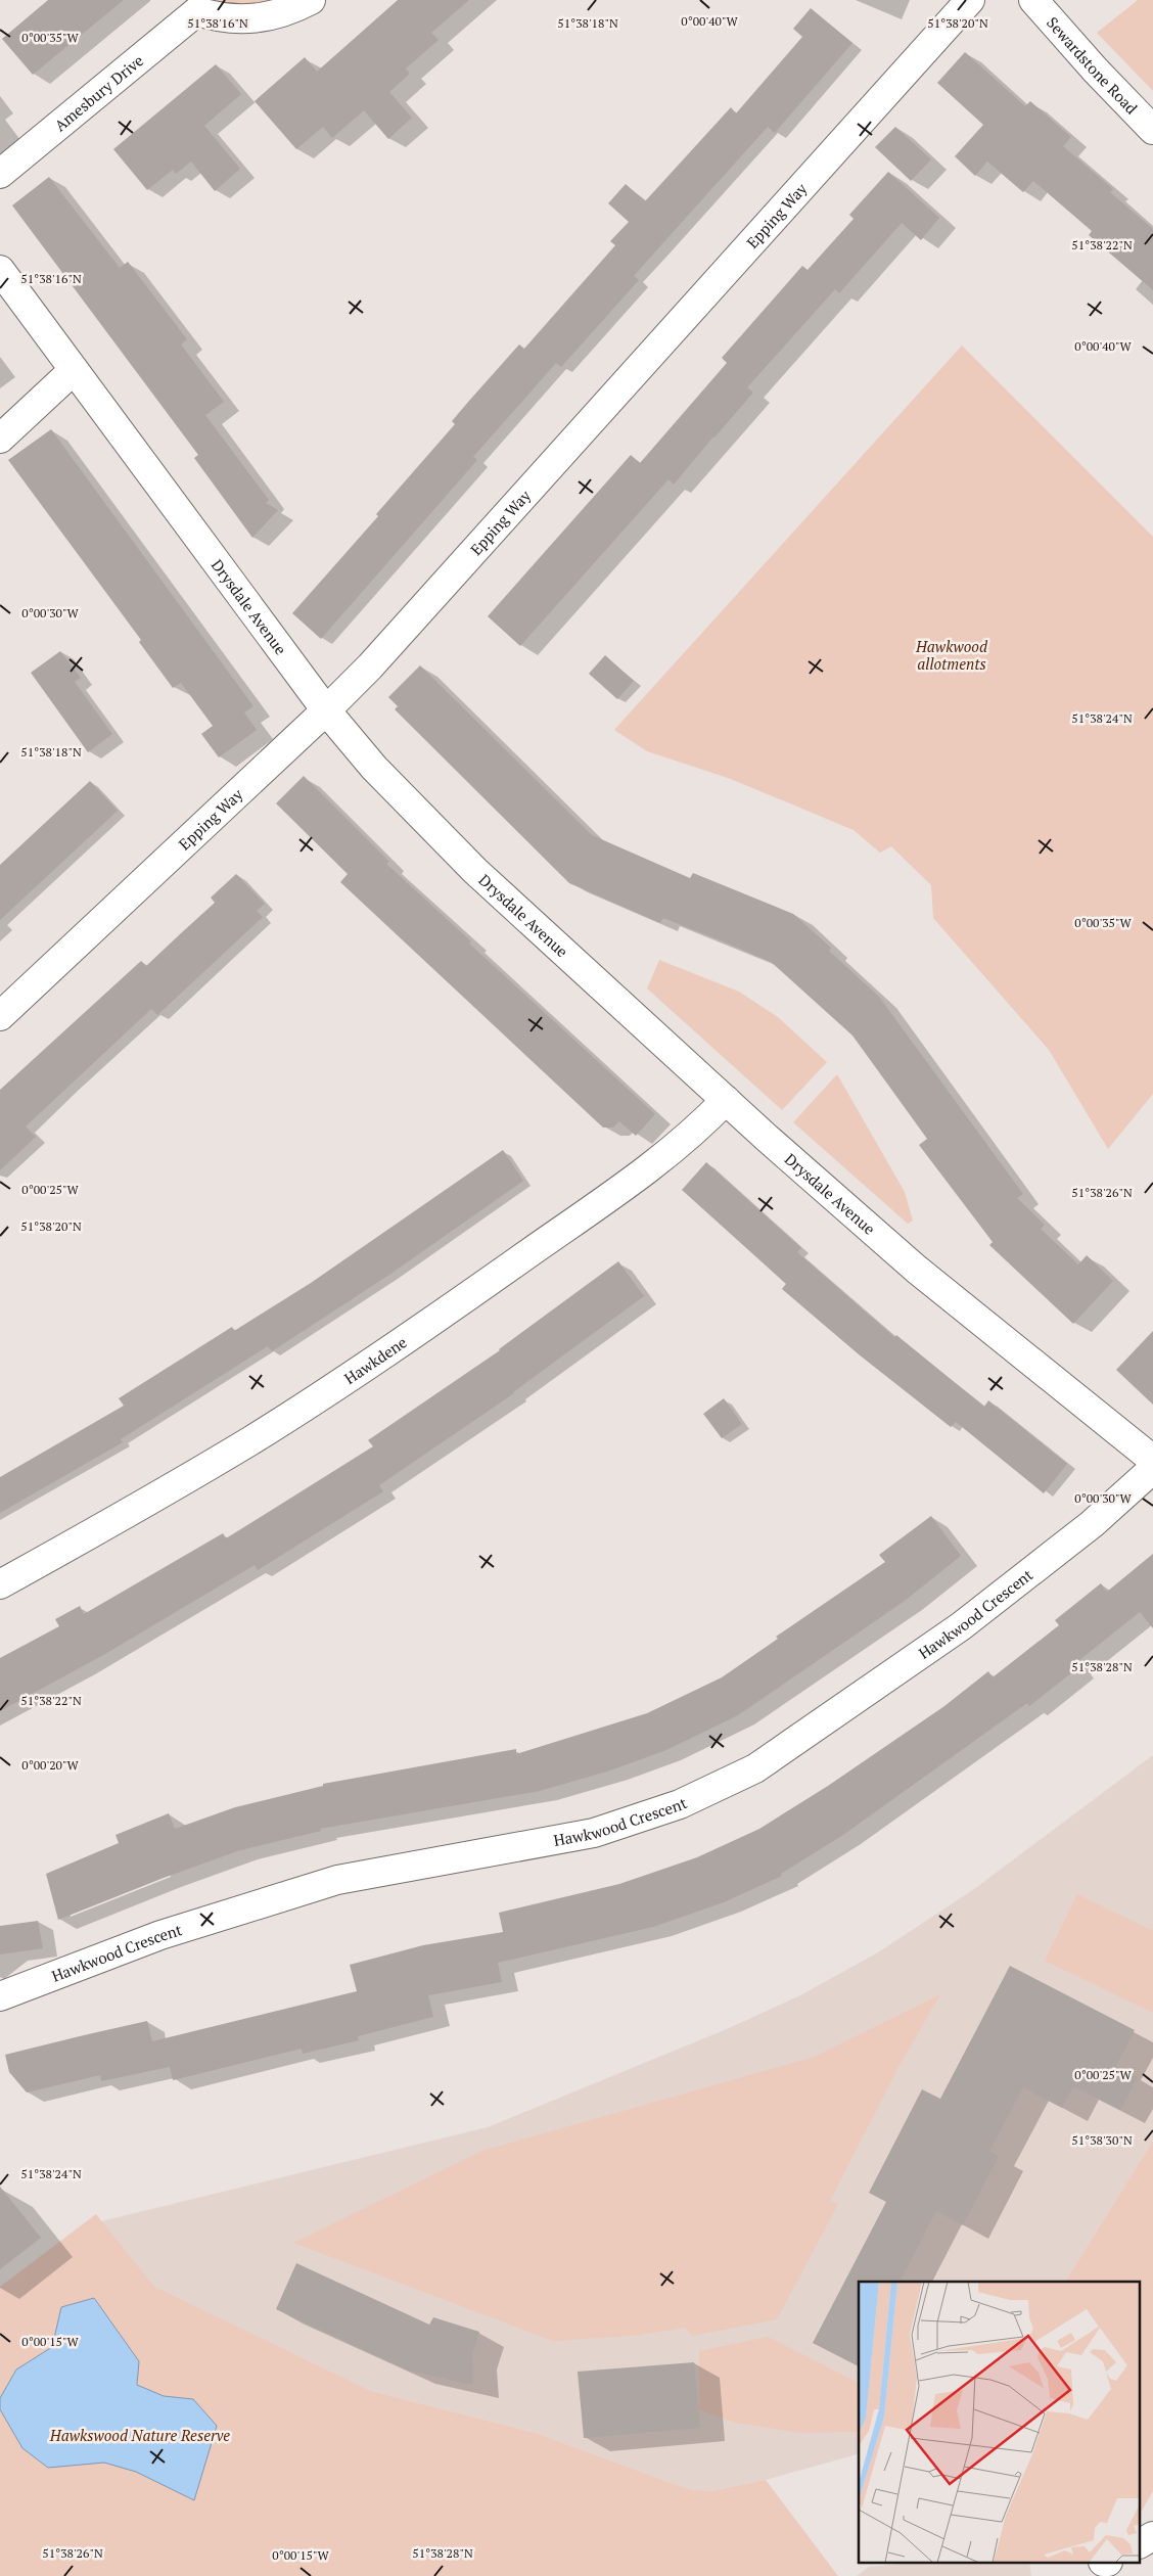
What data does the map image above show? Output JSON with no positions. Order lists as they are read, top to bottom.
{
  "streets": {
    "street": [
      "Sewardstone Road",
      "Amesbury Drive",
      "Epping Way",
      "Drysdale Avenue",
      "Hawkdene",
      "Hawkwood Crescent"
    ]
  },
  "crossings": [
    ["Epping Way", "Drysdale Avenue"],
    ["Drysdale Avenue", "Hawkdene"]
  ],
  "parks": ["Hawkwood allotments", "Hawkswood Nature Reserve"],
  "coordinates": [
    "0°00'40\"W",
    "51°38'16\"N",
    "51°38'18\"N",
    "51°38'20\"N",
    "0°00'35\"W",
    "51°38'22\"N",
    "0°00'30\"W",
    "51°38'24\"N",
    "0°00'25\"W",
    "51°38'26\"N",
    "51°38'28\"N",
    "0°00'20\"W",
    "51°38'30\"N",
    "0°00'15\"W"
  ]
}
